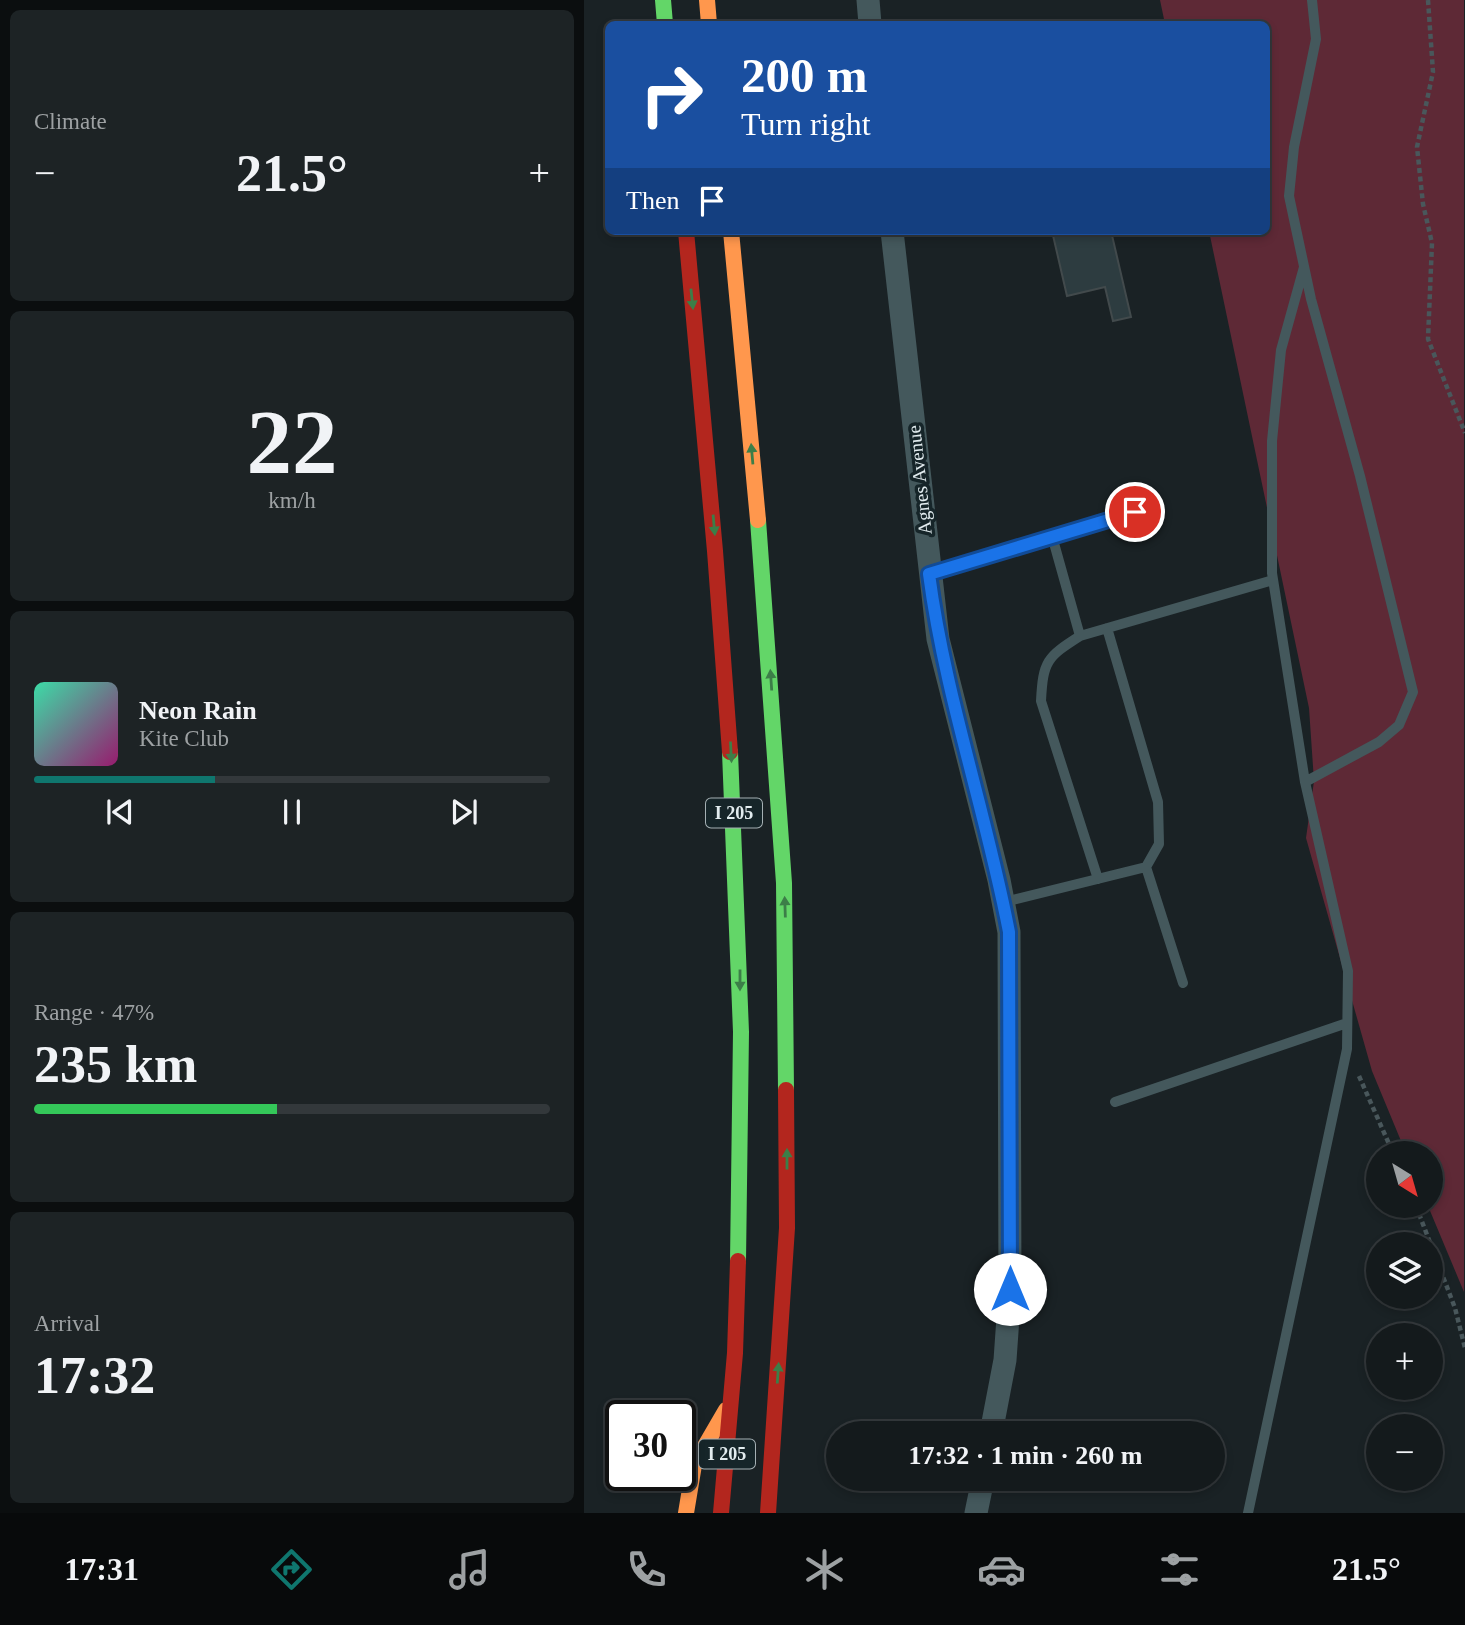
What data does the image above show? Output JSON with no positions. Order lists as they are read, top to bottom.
{
  "streets": {
    "highway": ["I 205"],
    "street": ["Agnes Avenue"]
  },
  "north": "bottom right",
  "page": {
    "tile": [
      "Climate",
      ["22", "km/h"],
      ["Range · 47%", "235 km"],
      ["Arrival", "17:32"]
    ],
    "turn": ["200 m", "Turn right"],
    "heat": ["−", "21.5°", "+"],
    "then": "Then",
    "song": ["Neon Rain", "Kite Club"],
    "map_buttons": ["+", "−"],
    "limit": "30",
    "trip": "17:32 · 1 min · 260 m",
    "tabs": ["17:31", "21.5°"]
  }
}
